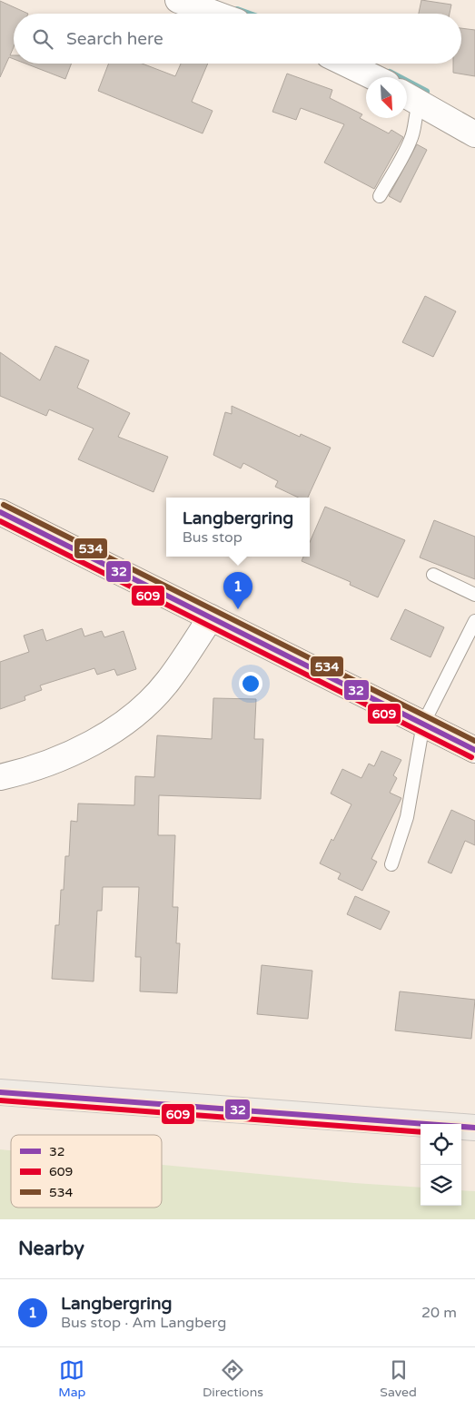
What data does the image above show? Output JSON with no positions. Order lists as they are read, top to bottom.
{
  "lines": ["transit line 534", "transit line 32", "transit line 609"],
  "legend": ["32", "609", "534"],
  "north": "bottom right",
  "page": {
    "search": "Search here",
    "popup": ["Langbergring", "Bus stop"],
    "pins": "1",
    "heading": "Nearby",
    "list": [
      {
        "mark": "1",
        "name": "Langbergring",
        "note": "Bus stop · Am Langberg",
        "value": "20 m"
      }
    ],
    "nav": ["Map", "Directions", "Saved"]
  }
}
